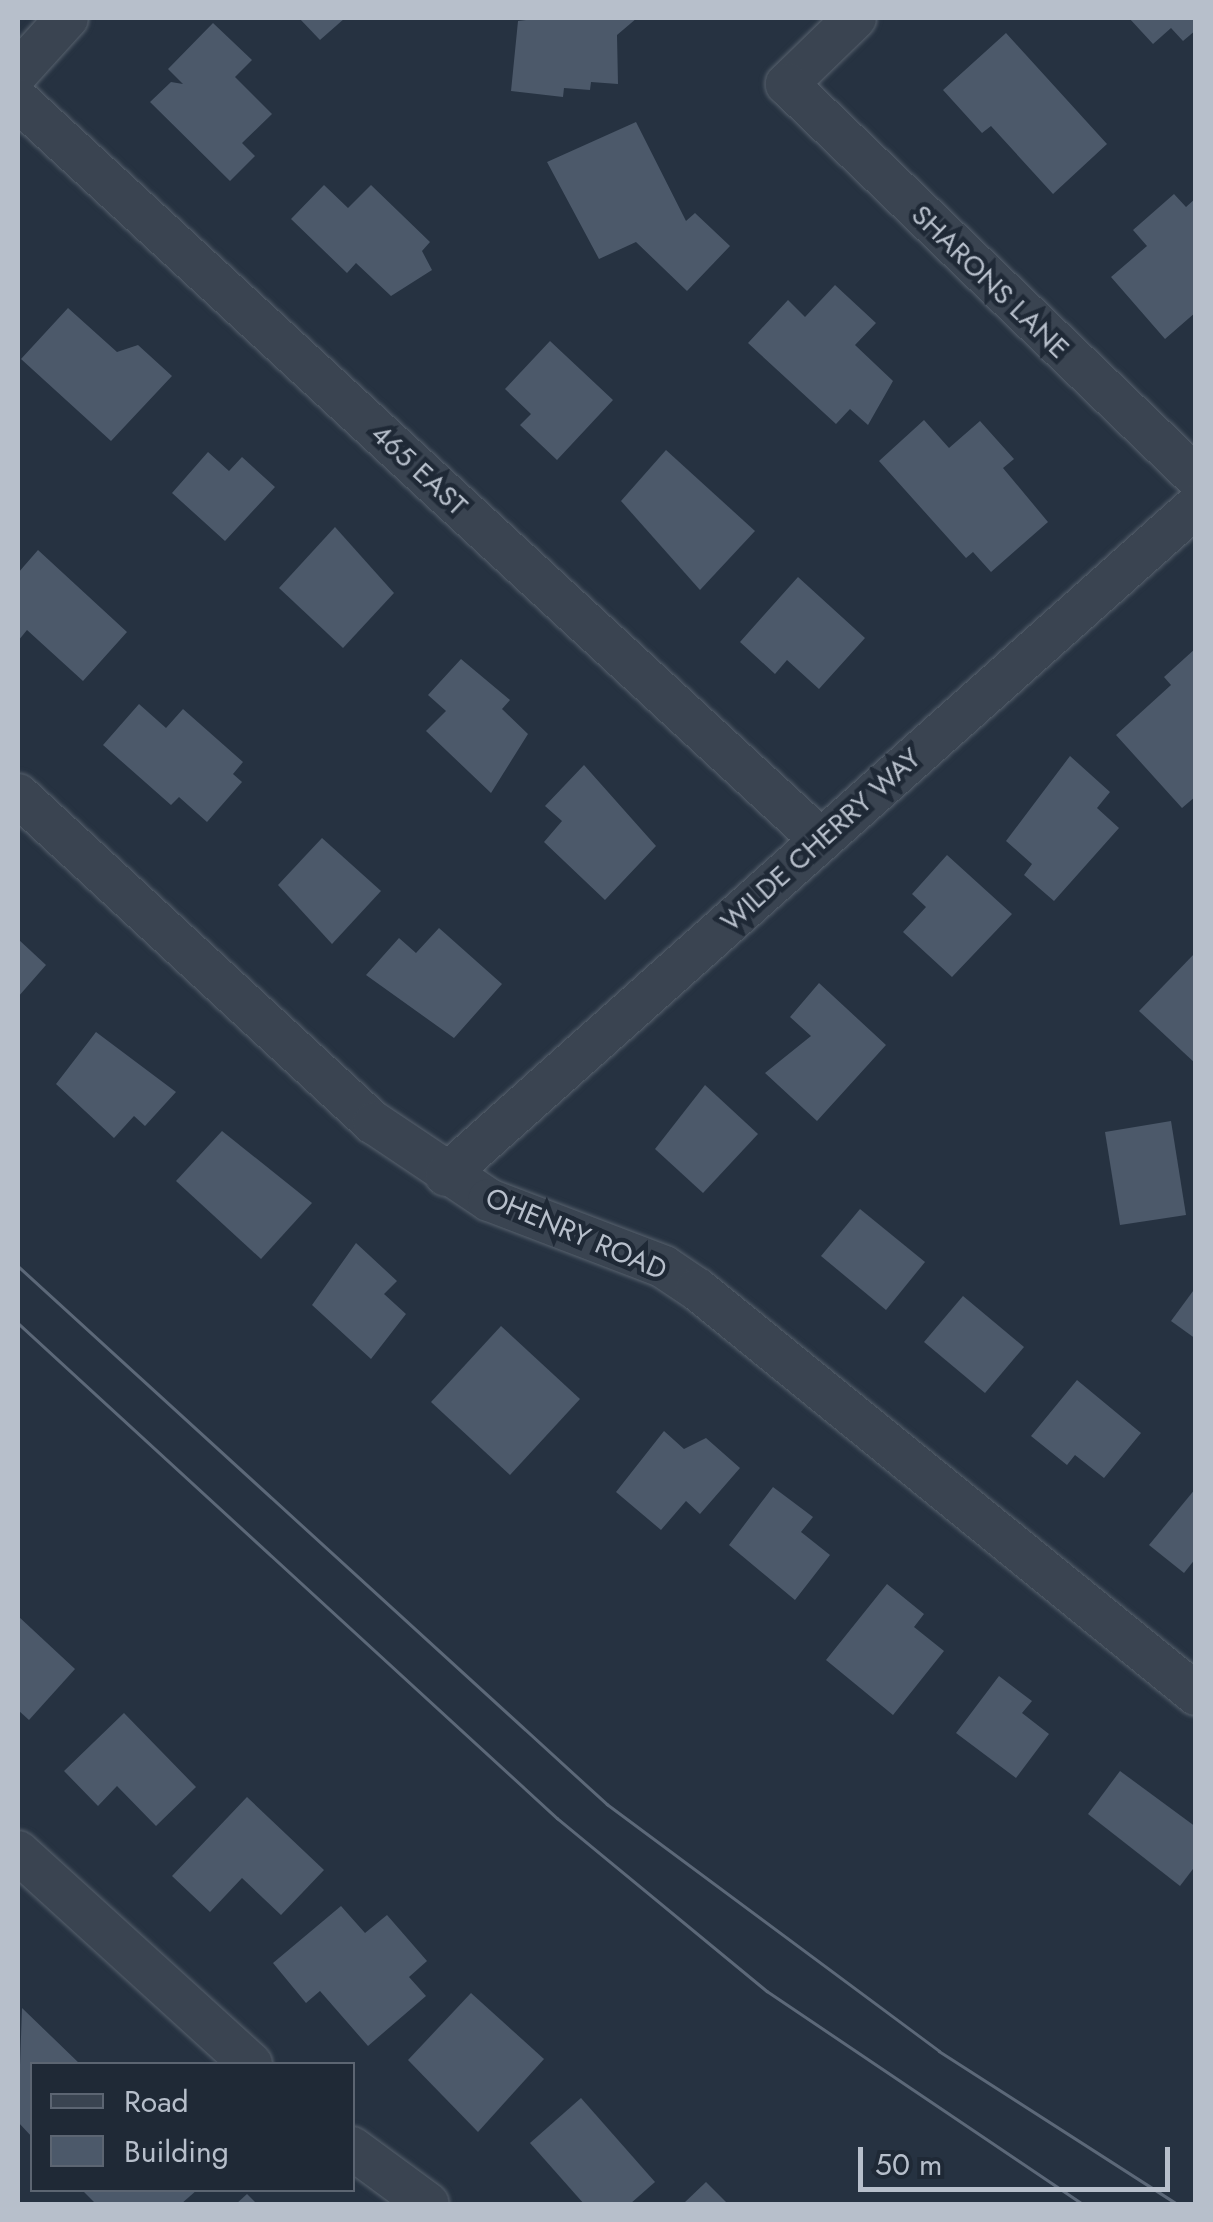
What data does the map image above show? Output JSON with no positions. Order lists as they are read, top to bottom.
{
  "streets": {
    "street": [
      "SHARONS LANE",
      "465 EAST",
      "WILDE CHERRY WAY",
      "OHENRY ROAD"
    ]
  },
  "crossings": [
    ["465 EAST", "WILDE CHERRY WAY"],
    ["WILDE CHERRY WAY", "OHENRY ROAD"]
  ],
  "legend": ["Road", "Building"],
  "scale_bar": "50 m"
}
